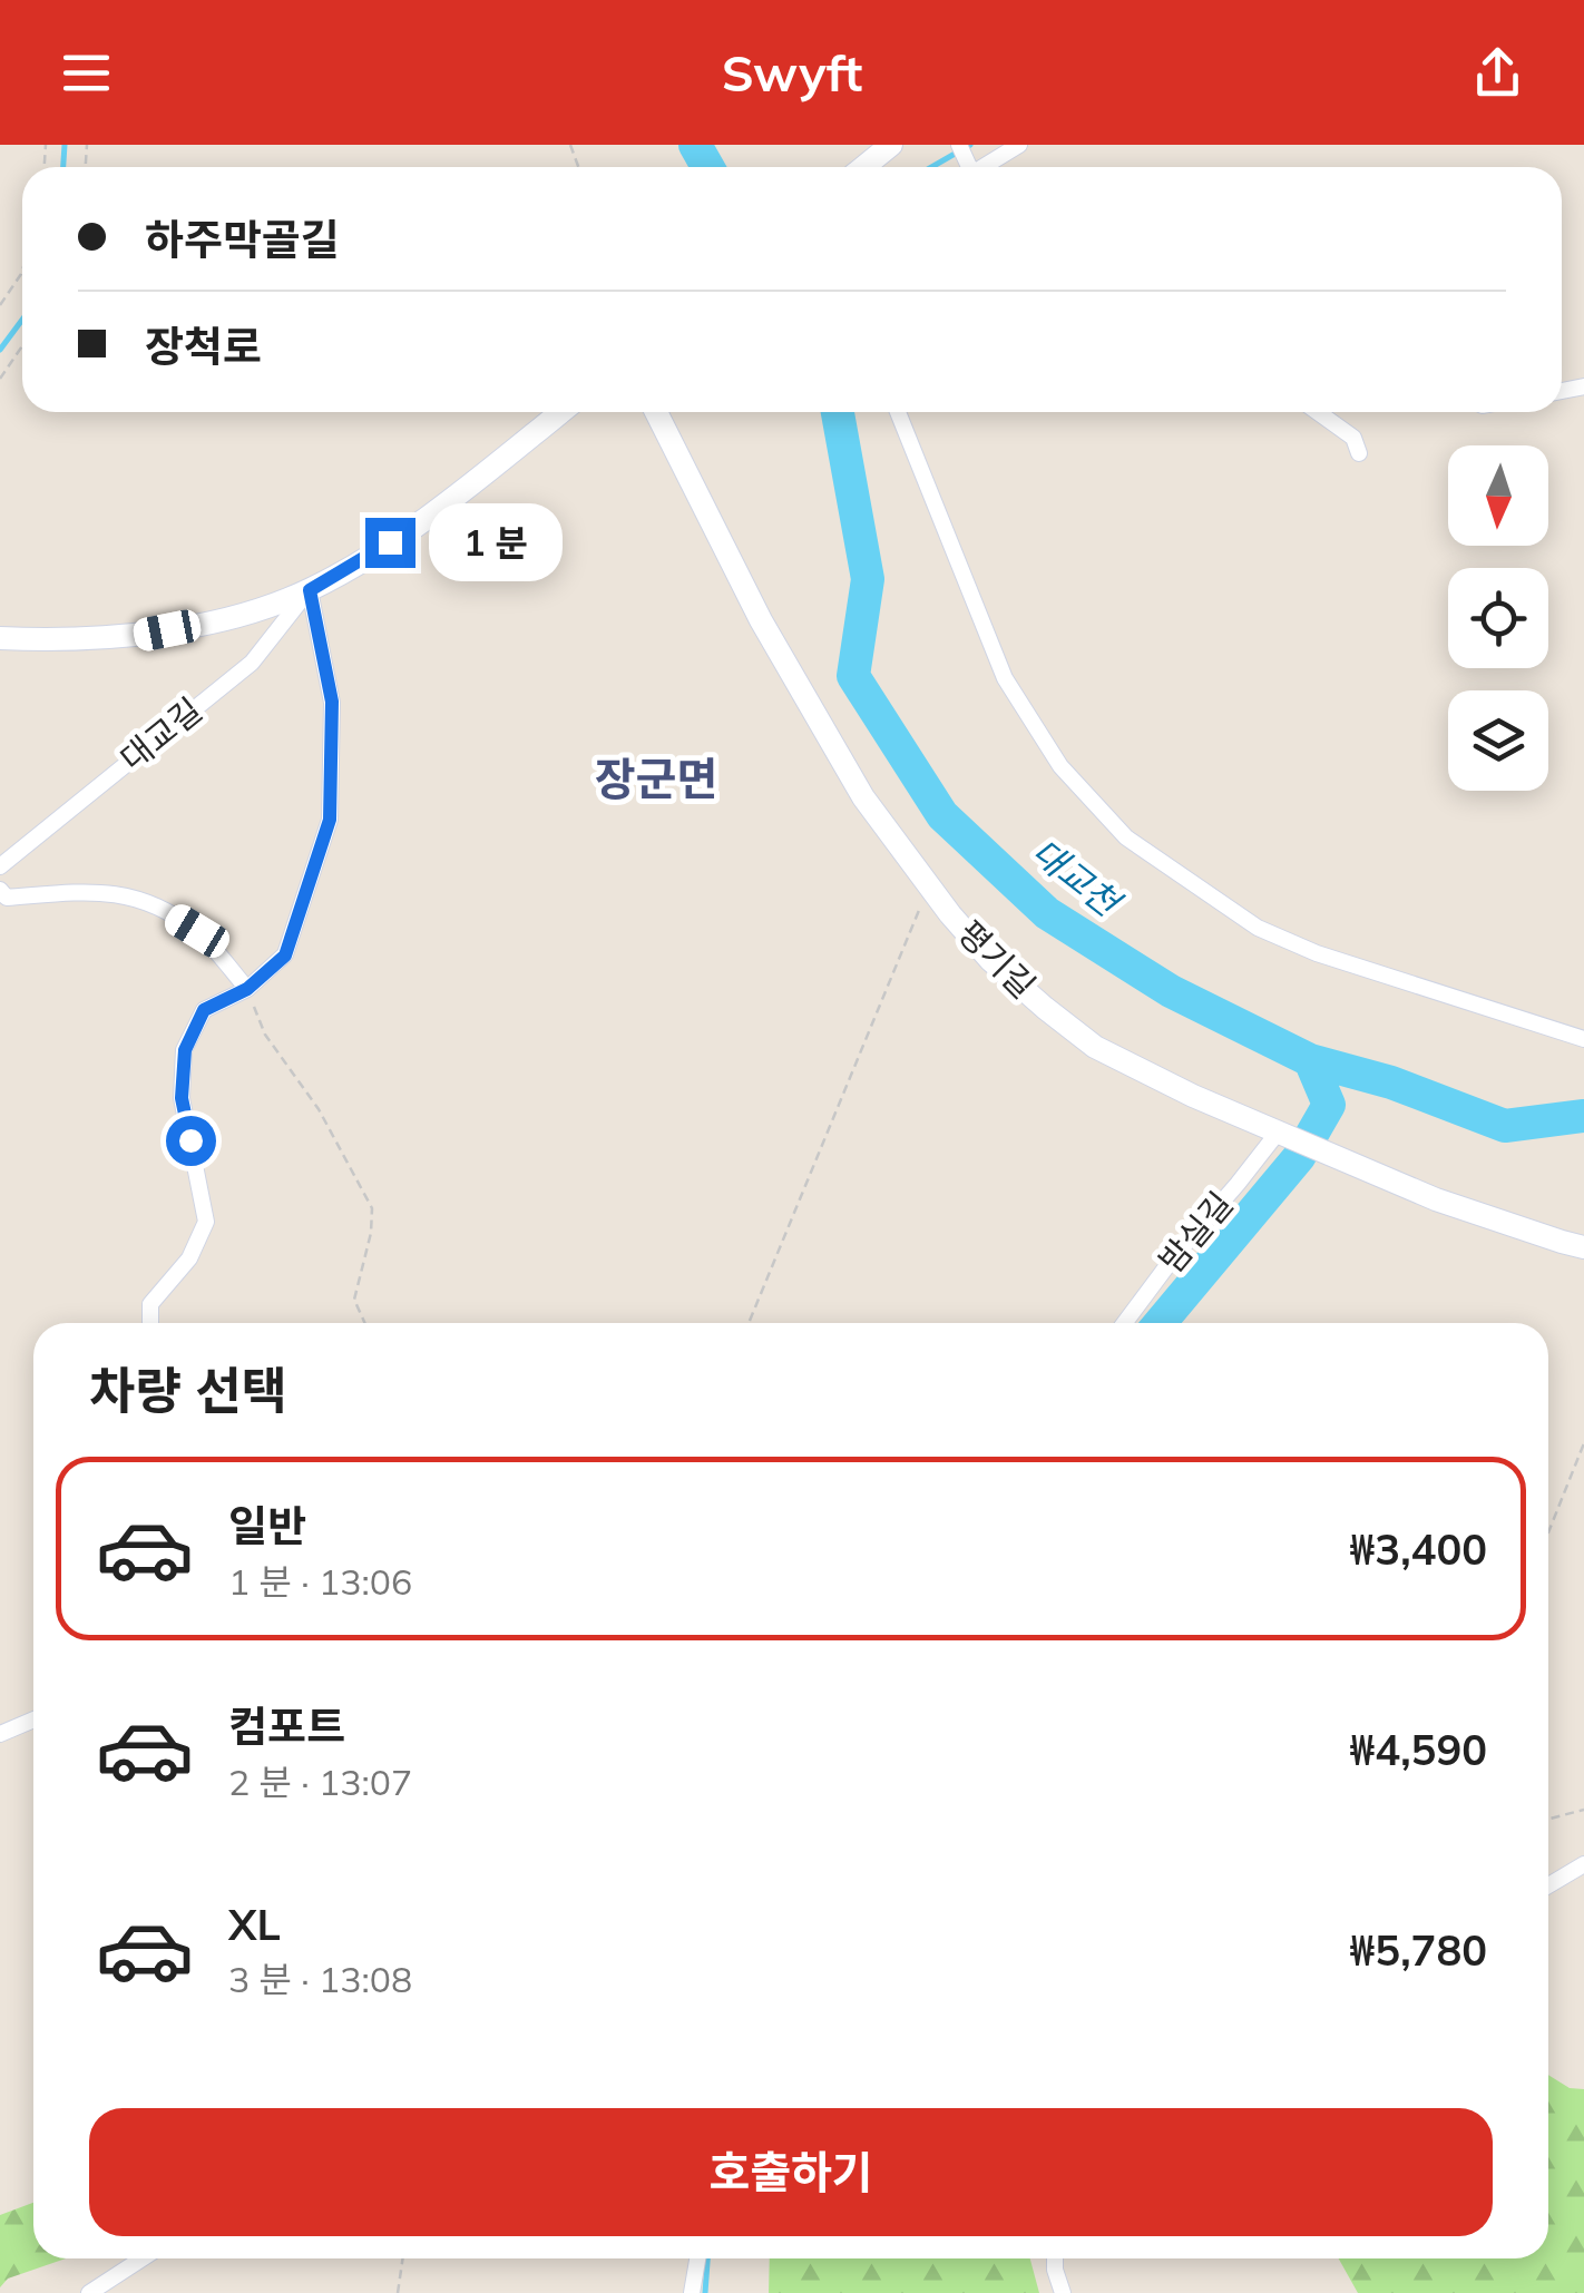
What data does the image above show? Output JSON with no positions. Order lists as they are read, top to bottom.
{
  "streets": {
    "main road": ["평기길"],
    "street": ["대교길", "밤실길"]
  },
  "crossings": [
    ["평기길", "밤실길"]
  ],
  "districts": ["장군면"],
  "water": ["대교천"],
  "north": "bottom",
  "page": {
    "header": "Swyft",
    "banner": ["하주막골길", "장척로"],
    "bubble": "1 분",
    "heading": "차량 선택",
    "list": [
      {
        "name": "일반",
        "note": "1 분 · 13:06",
        "value": "₩3,400"
      },
      {
        "name": "컴포트",
        "note": "2 분 · 13:07",
        "value": "₩4,590"
      },
      {
        "name": "XL",
        "note": "3 분 · 13:08",
        "value": "₩5,780"
      }
    ],
    "buttons": "호출하기"
  }
}
